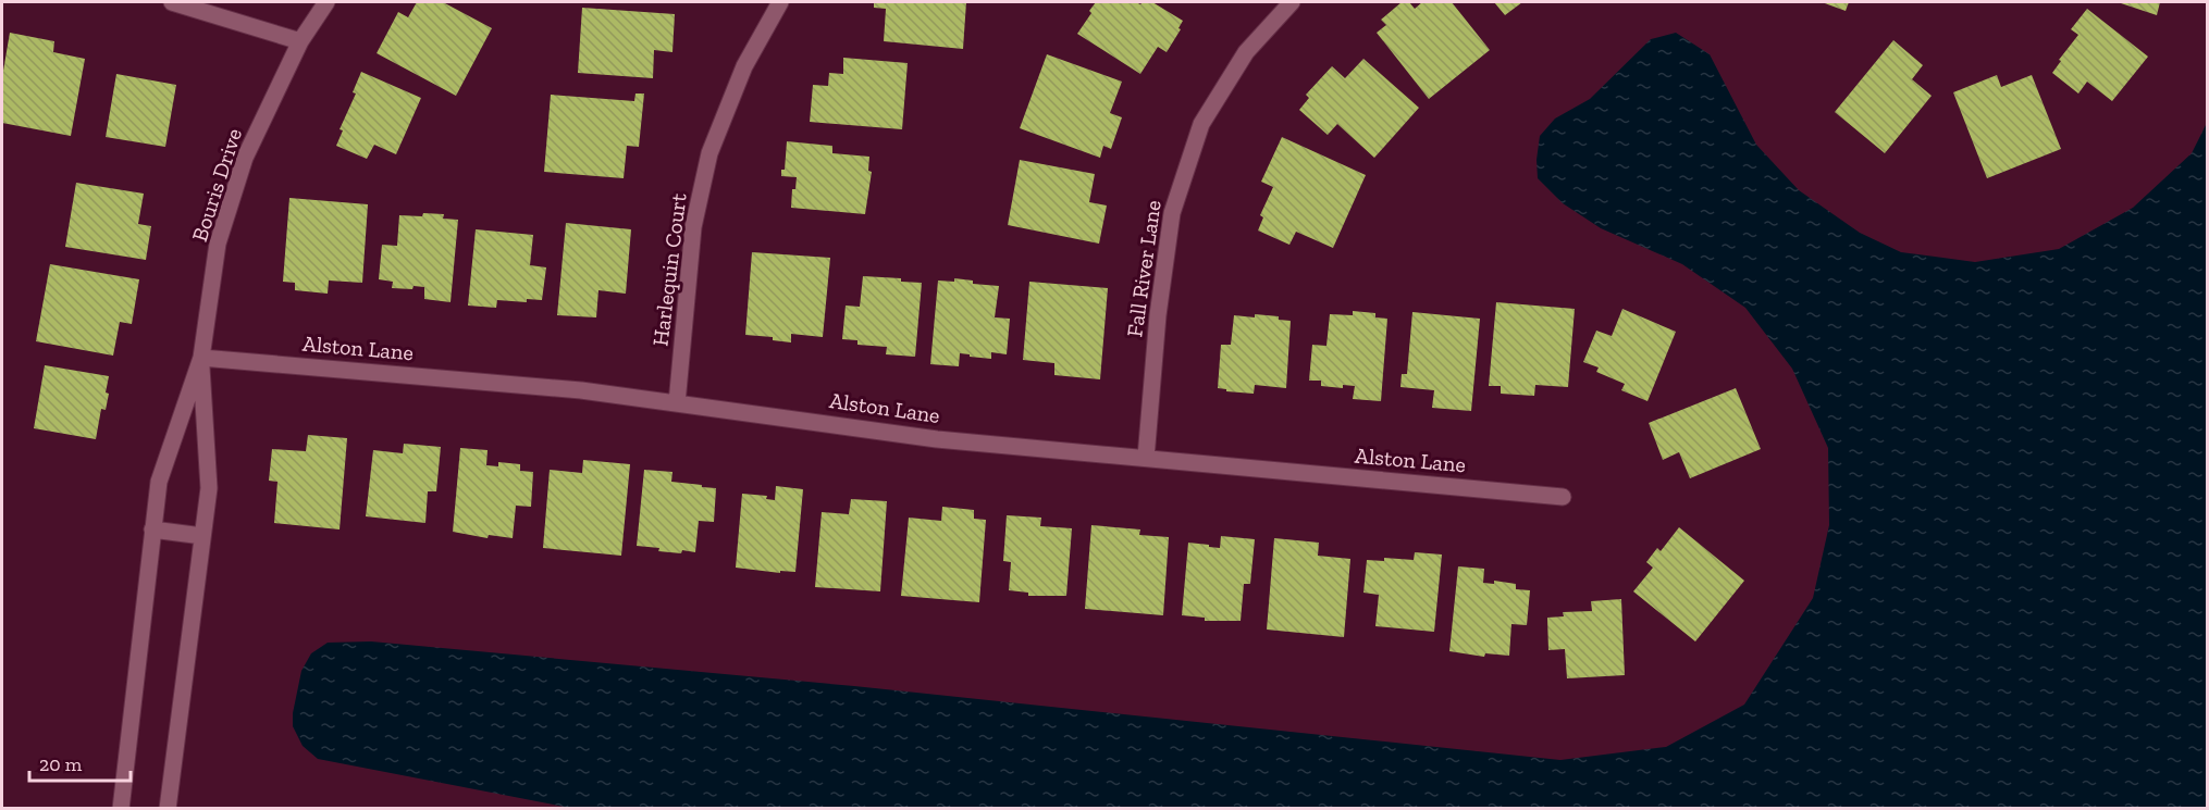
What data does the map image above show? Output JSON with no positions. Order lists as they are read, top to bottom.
{
  "streets": {
    "street": [
      "Bouris Drive",
      "Fall River Lane",
      "Harlequin Court",
      "Alston Lane"
    ]
  },
  "crossings": [
    ["Bouris Drive", "Alston Lane"],
    ["Fall River Lane", "Alston Lane"],
    ["Harlequin Court", "Alston Lane"]
  ],
  "scale_bar": "20 m"
}
